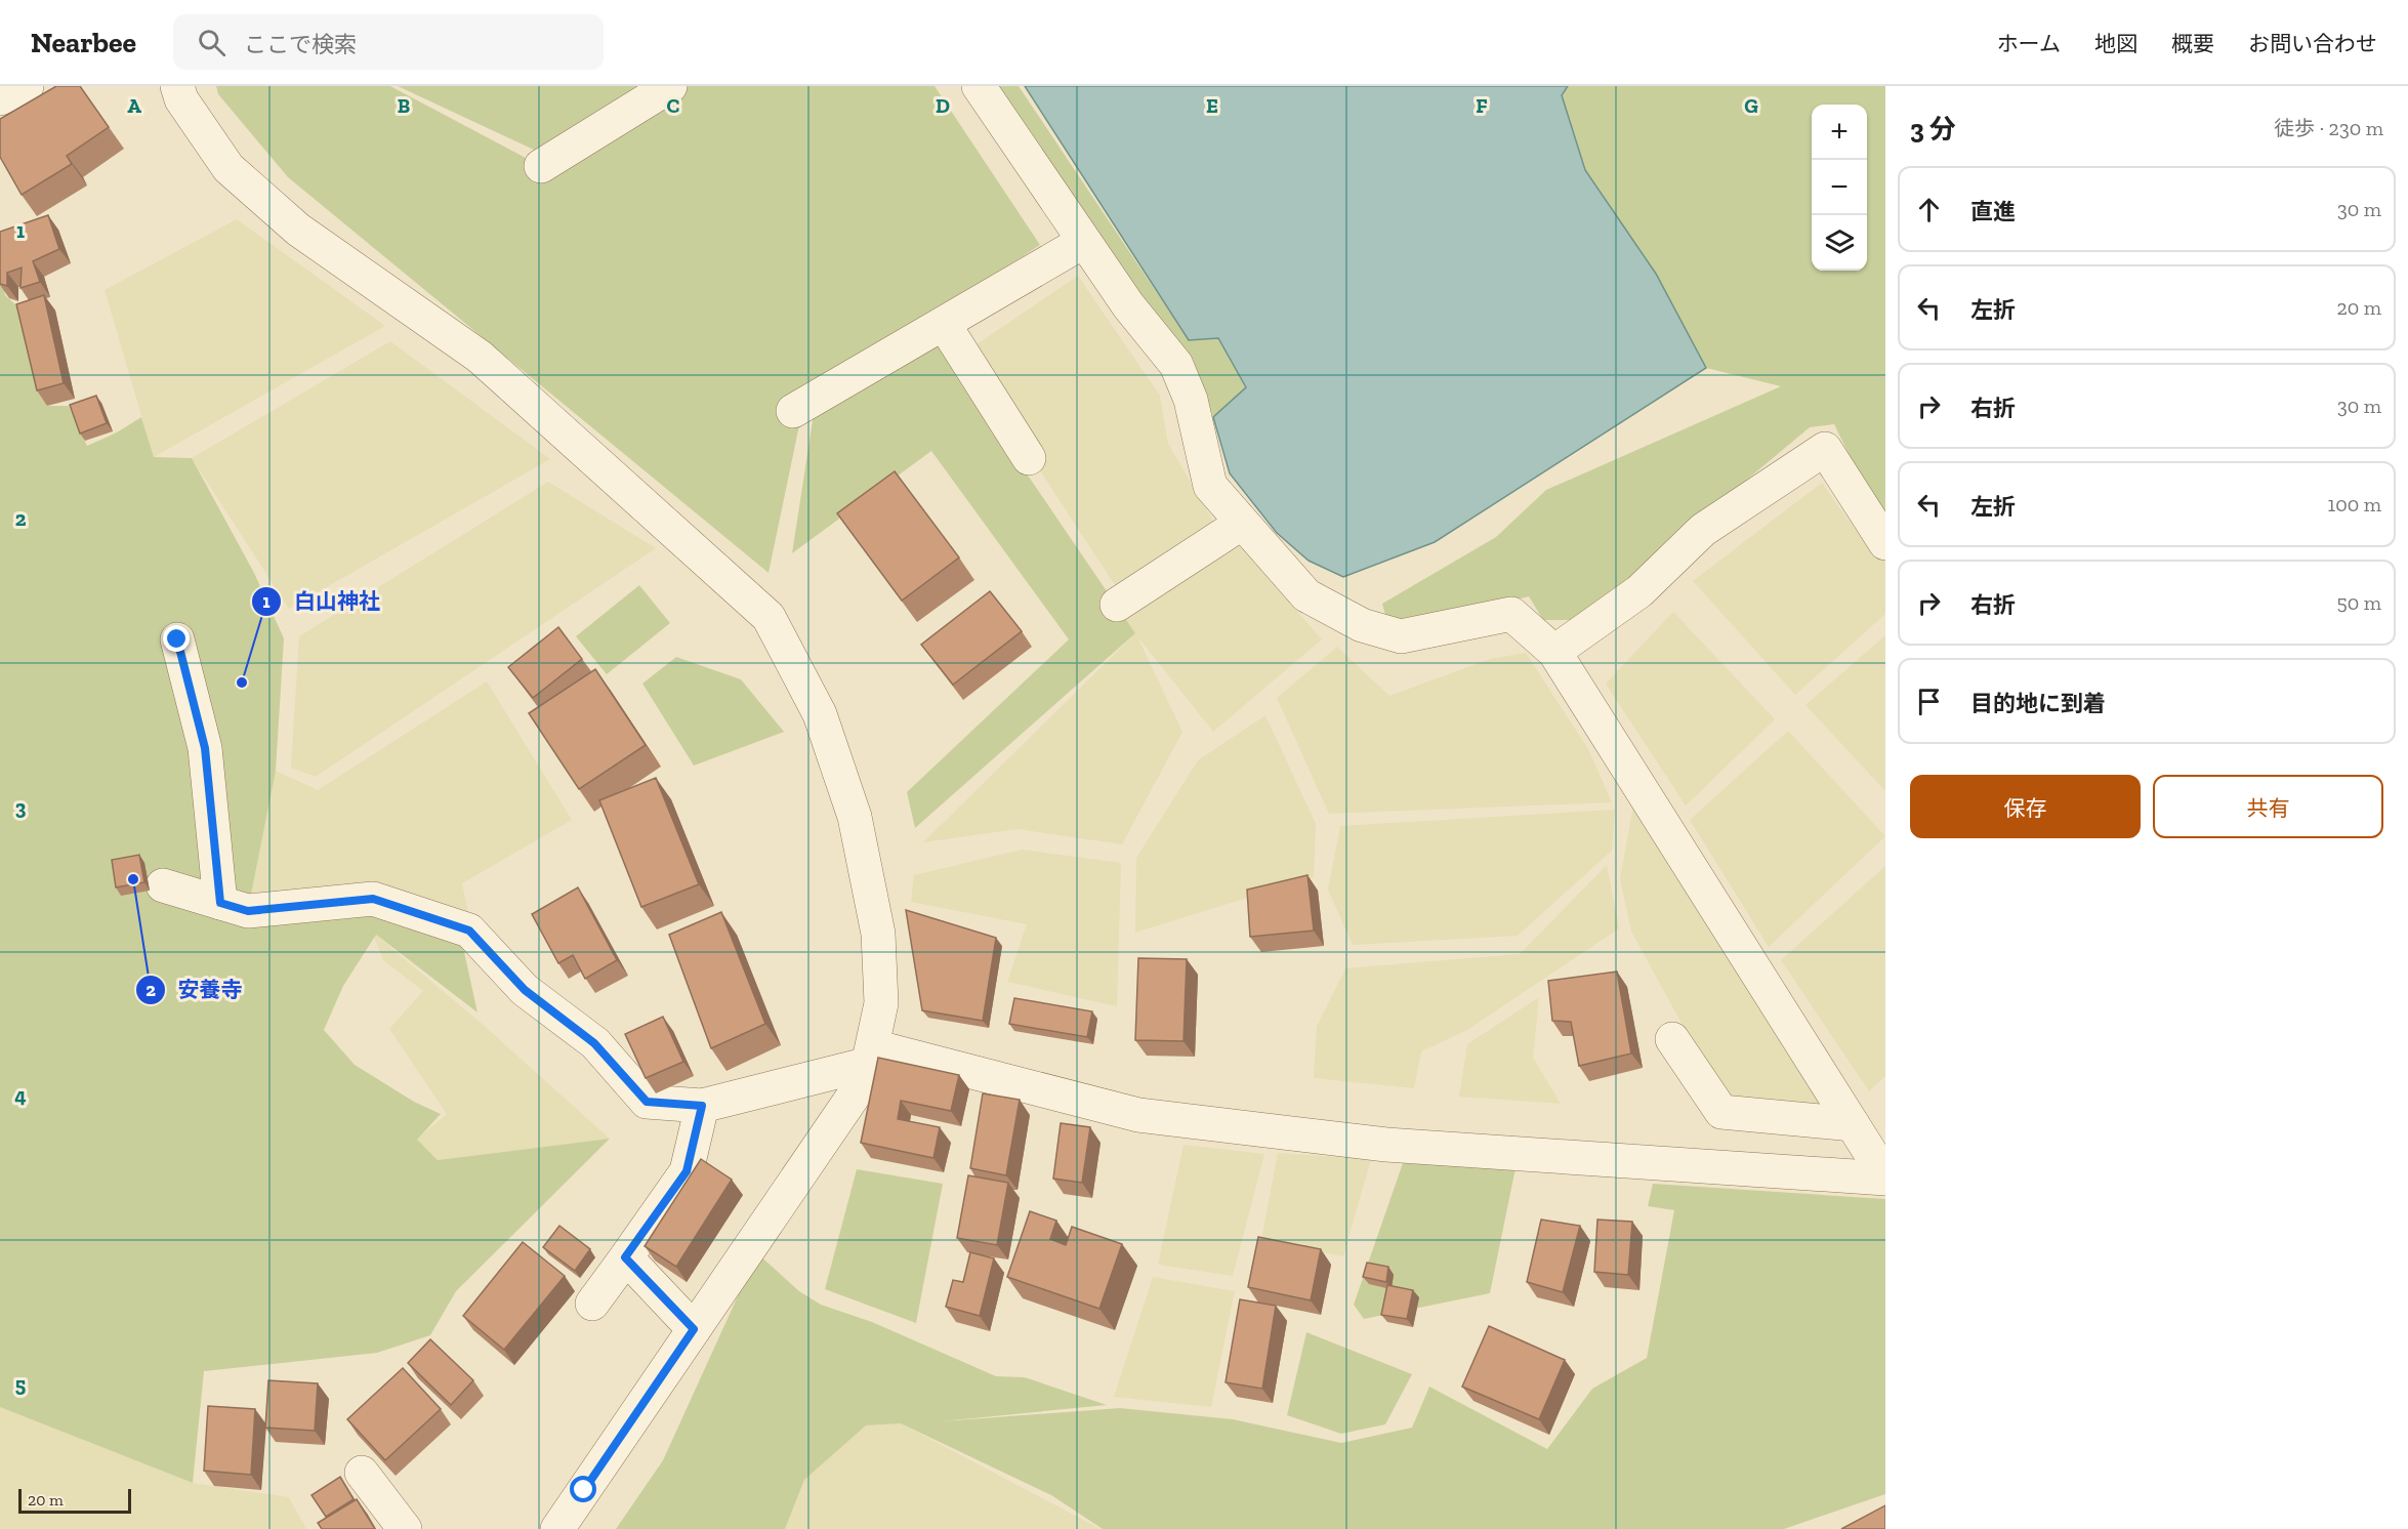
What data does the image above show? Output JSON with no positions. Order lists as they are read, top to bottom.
{
  "places": ["白山神社", "安養寺"],
  "scale_bar": "20 m",
  "page": {
    "header": "Nearbee",
    "search": "ここで検索",
    "nav": [
      "ホーム",
      "地図",
      "概要",
      "お問い合わせ"
    ],
    "heading": ["3 分", "徒歩 · 230 m"],
    "map_buttons": ["+", "−"],
    "list": [
      ["直進", "30 m"],
      ["左折", "20 m"],
      ["右折", "30 m"],
      ["左折", "100 m"],
      ["右折", "50 m"],
      "目的地に到着"
    ],
    "buttons": ["保存", "共有"],
    "scale": "20 m"
  },
  "grid": {
    "columns": [
      "A",
      "B",
      "C",
      "D",
      "E",
      "F",
      "G"
    ],
    "rows": [
      "1",
      "2",
      "3",
      "4",
      "5"
    ]
  }
}
